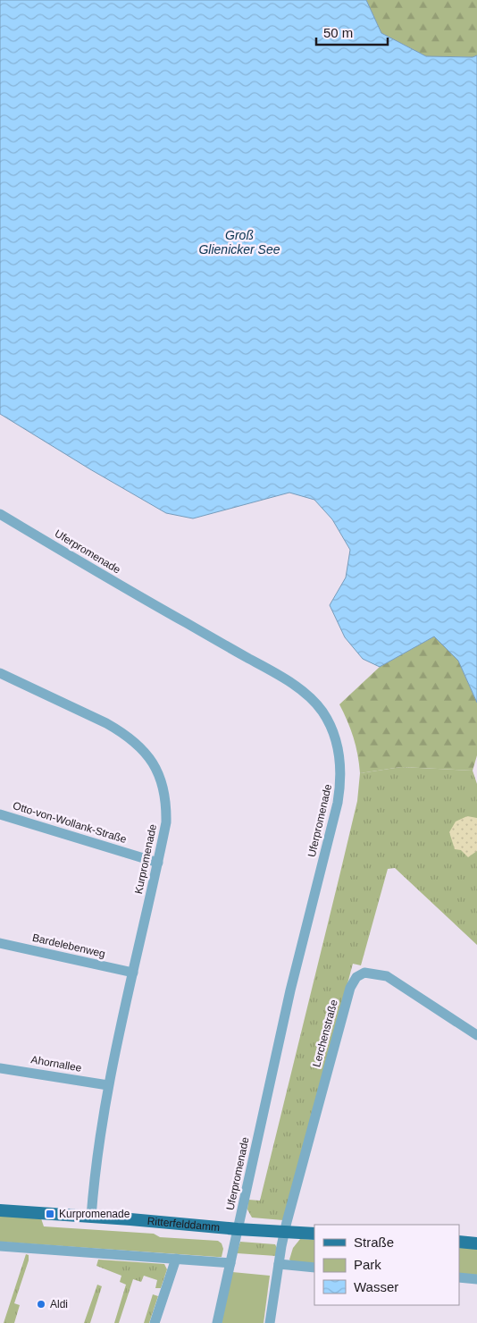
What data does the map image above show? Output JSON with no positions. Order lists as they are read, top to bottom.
{
  "streets": {
    "main road": ["Ritterfelddamm"],
    "street": [
      "Uferpromenade",
      "Otto-von-Wollank-Straße",
      "Kurpromenade",
      "Bardelebenweg",
      "Lerchenstraße",
      "Ahornallee"
    ]
  },
  "crossings": [
    ["Uferpromenade", "Ritterfelddamm"],
    ["Otto-von-Wollank-Straße", "Kurpromenade"],
    ["Kurpromenade", "Bardelebenweg"],
    ["Kurpromenade", "Ahornallee"],
    ["Kurpromenade", "Ritterfelddamm"],
    ["Lerchenstraße", "Ritterfelddamm"]
  ],
  "water": ["Groß Glienicker See"],
  "places": {
    "transit": ["Kurpromenade"],
    "other": ["Aldi"]
  },
  "legend": ["Straße", "Park", "Wasser"],
  "scale_bar": "50 m"
}
